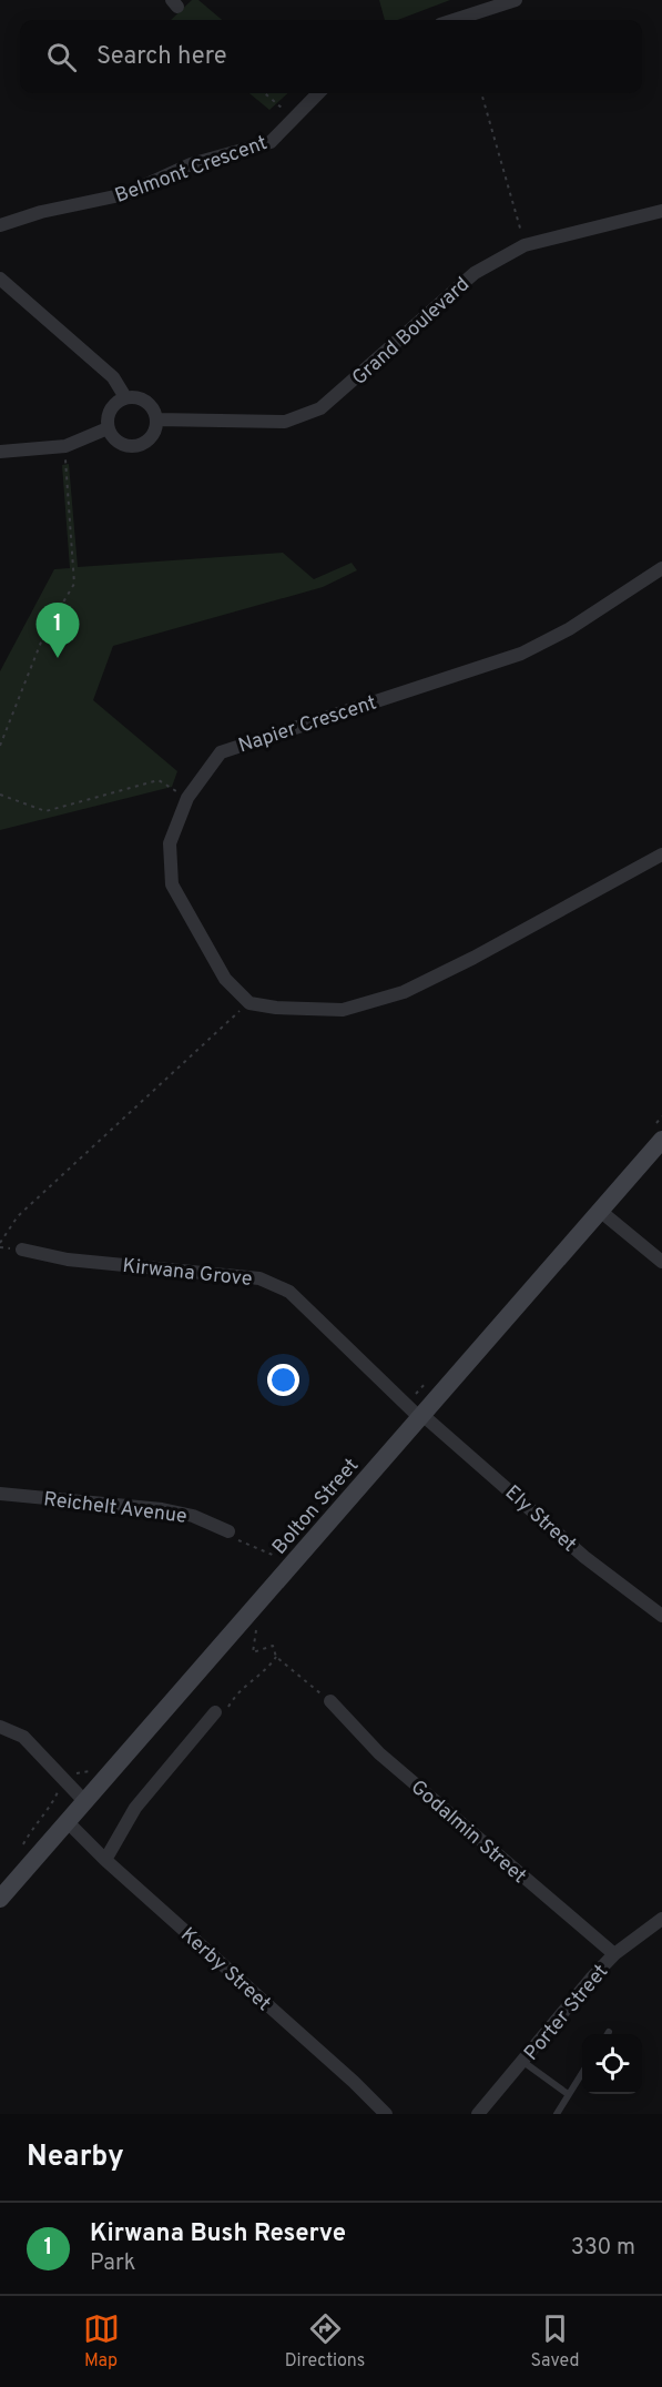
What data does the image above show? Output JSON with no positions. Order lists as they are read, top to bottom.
{
  "streets": {
    "main road": ["Bolton Street"],
    "street": [
      "Belmont Crescent",
      "Grand Boulevard",
      "Napier Crescent",
      "Kirwana Grove",
      "Reichelt Avenue",
      "Ely Street",
      "Godalmin Street",
      "Kerby Street",
      "Porter Street"
    ]
  },
  "crossings": [
    ["Kirwana Grove", "Bolton Street"],
    ["Kirwana Grove", "Ely Street"],
    ["Bolton Street", "Ely Street"],
    ["Bolton Street", "Kerby Street"],
    ["Godalmin Street", "Porter Street"]
  ],
  "page": {
    "search": "Search here",
    "pins": "1",
    "heading": "Nearby",
    "list": [
      {
        "mark": "1",
        "name": "Kirwana Bush Reserve",
        "note": "Park",
        "value": "330 m"
      }
    ],
    "nav": ["Map", "Directions", "Saved"]
  }
}
